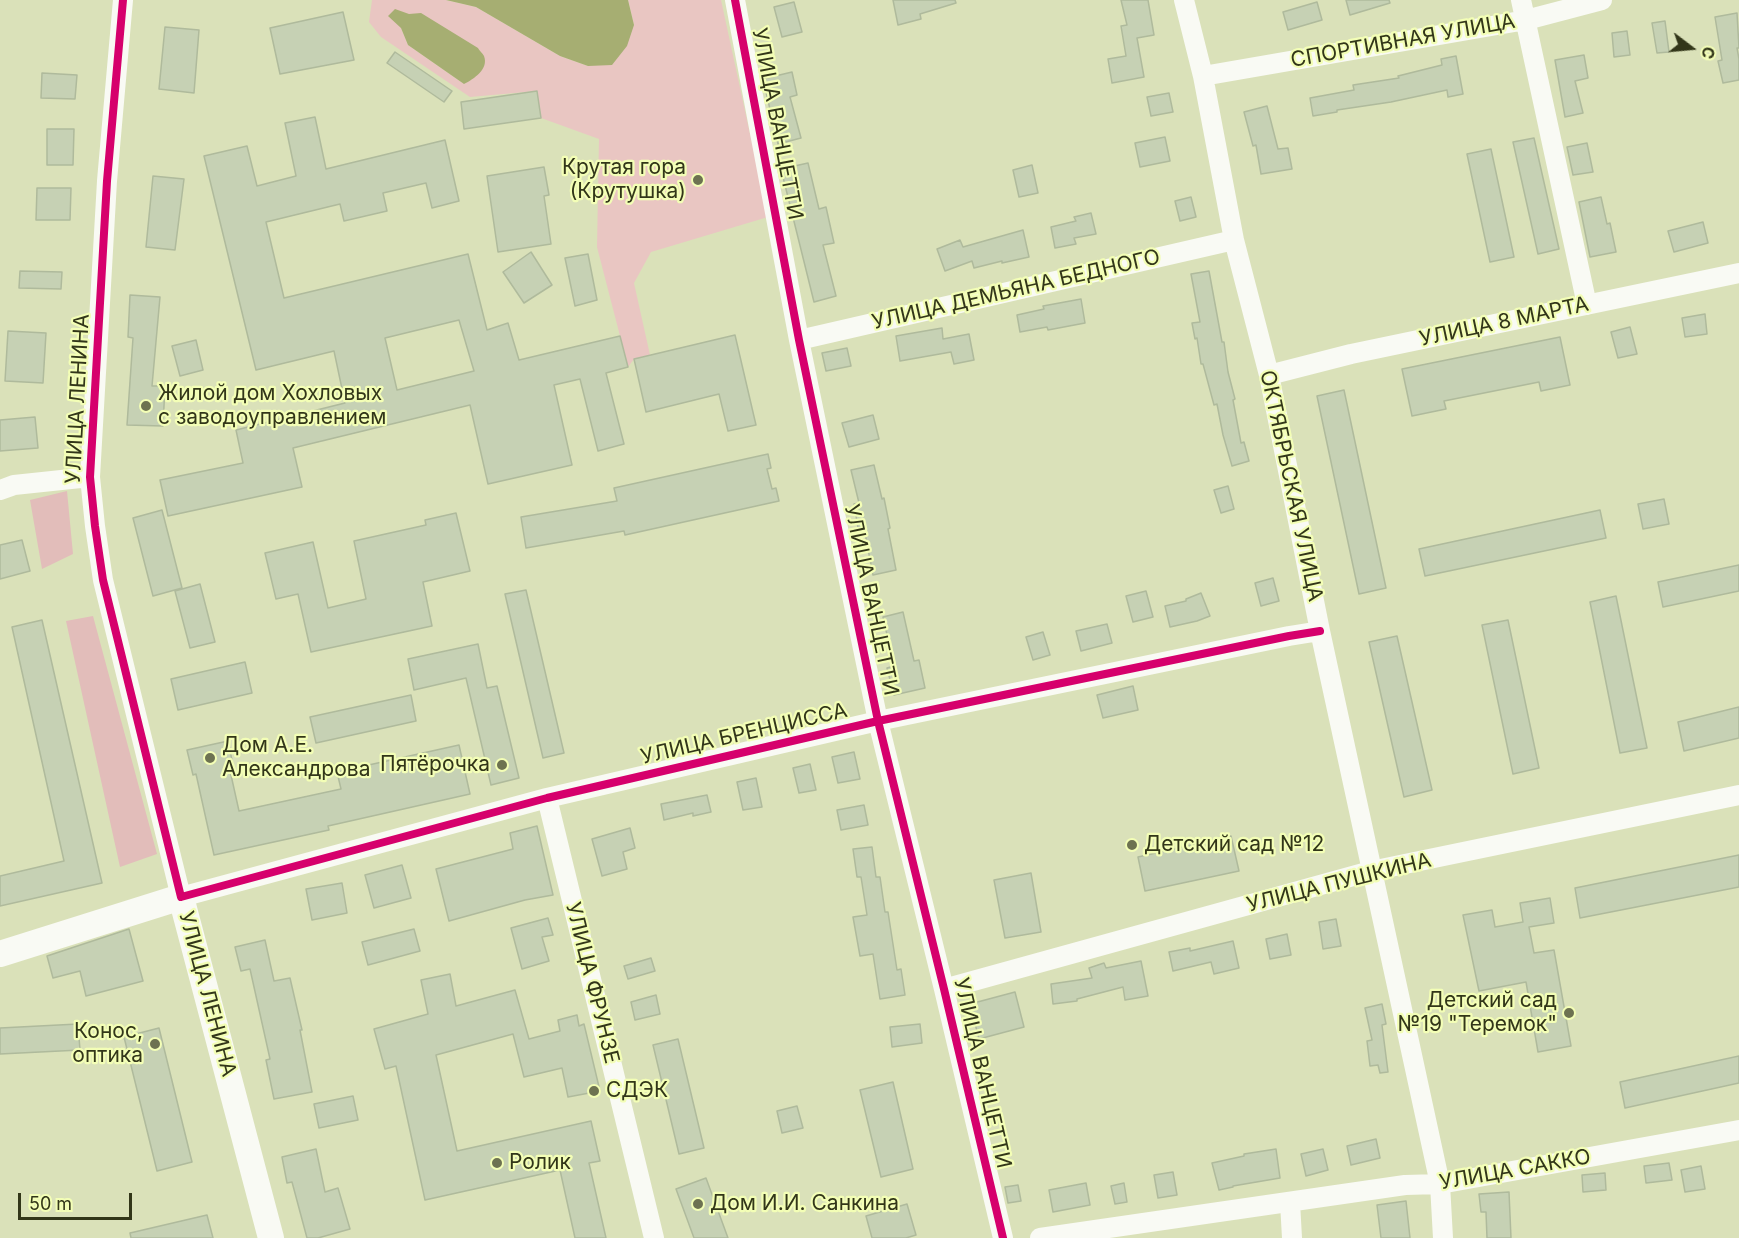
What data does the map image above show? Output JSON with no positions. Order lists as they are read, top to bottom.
{
  "streets": {
    "main road": ["УЛИЦА ЛЕНИНА"],
    "street": [
      "СПОРТИВНАЯ УЛИЦА",
      "УЛИЦА ВАНЦЕТТИ",
      "УЛИЦА ДЕМЬЯНА БЕДНОГО",
      "УЛИЦА 8 МАРТА",
      "ОКТЯБРЬСКАЯ УЛИЦА",
      "УЛИЦА БРЕНЦИССА",
      "УЛИЦА ПУШКИНА",
      "УЛИЦА ФРУНЗЕ",
      "УЛИЦА САККО"
    ]
  },
  "crossings": [
    ["СПОРТИВНАЯ УЛИЦА", "ОКТЯБРЬСКАЯ УЛИЦА"],
    ["УЛИЦА ВАНЦЕТТИ", "УЛИЦА ДЕМЬЯНА БЕДНОГО"],
    ["УЛИЦА ВАНЦЕТТИ", "УЛИЦА БРЕНЦИССА"],
    ["УЛИЦА ВАНЦЕТТИ", "УЛИЦА ПУШКИНА"],
    ["УЛИЦА ДЕМЬЯНА БЕДНОГО", "ОКТЯБРЬСКАЯ УЛИЦА"],
    ["УЛИЦА 8 МАРТА", "ОКТЯБРЬСКАЯ УЛИЦА"],
    ["УЛИЦА ЛЕНИНА", "УЛИЦА БРЕНЦИССА"],
    ["ОКТЯБРЬСКАЯ УЛИЦА", "УЛИЦА БРЕНЦИССА"],
    ["ОКТЯБРЬСКАЯ УЛИЦА", "УЛИЦА ПУШКИНА"],
    ["ОКТЯБРЬСКАЯ УЛИЦА", "УЛИЦА САККО"],
    ["УЛИЦА БРЕНЦИССА", "УЛИЦА ФРУНЗЕ"]
  ],
  "places": [
    "Крутая гора (Крутушка)",
    "Жилой дом Хохловых с заводоуправлением",
    "Дом А.Е. Александрова",
    "Пятёрочка",
    "Детский сад №12",
    "Детский сад №19 \"Теремок\"",
    "Конос, оптика",
    "СДЭК",
    "Ролик",
    "Дом И.И. Санкина"
  ],
  "scale_bar": "50 m",
  "north": "right"
}
